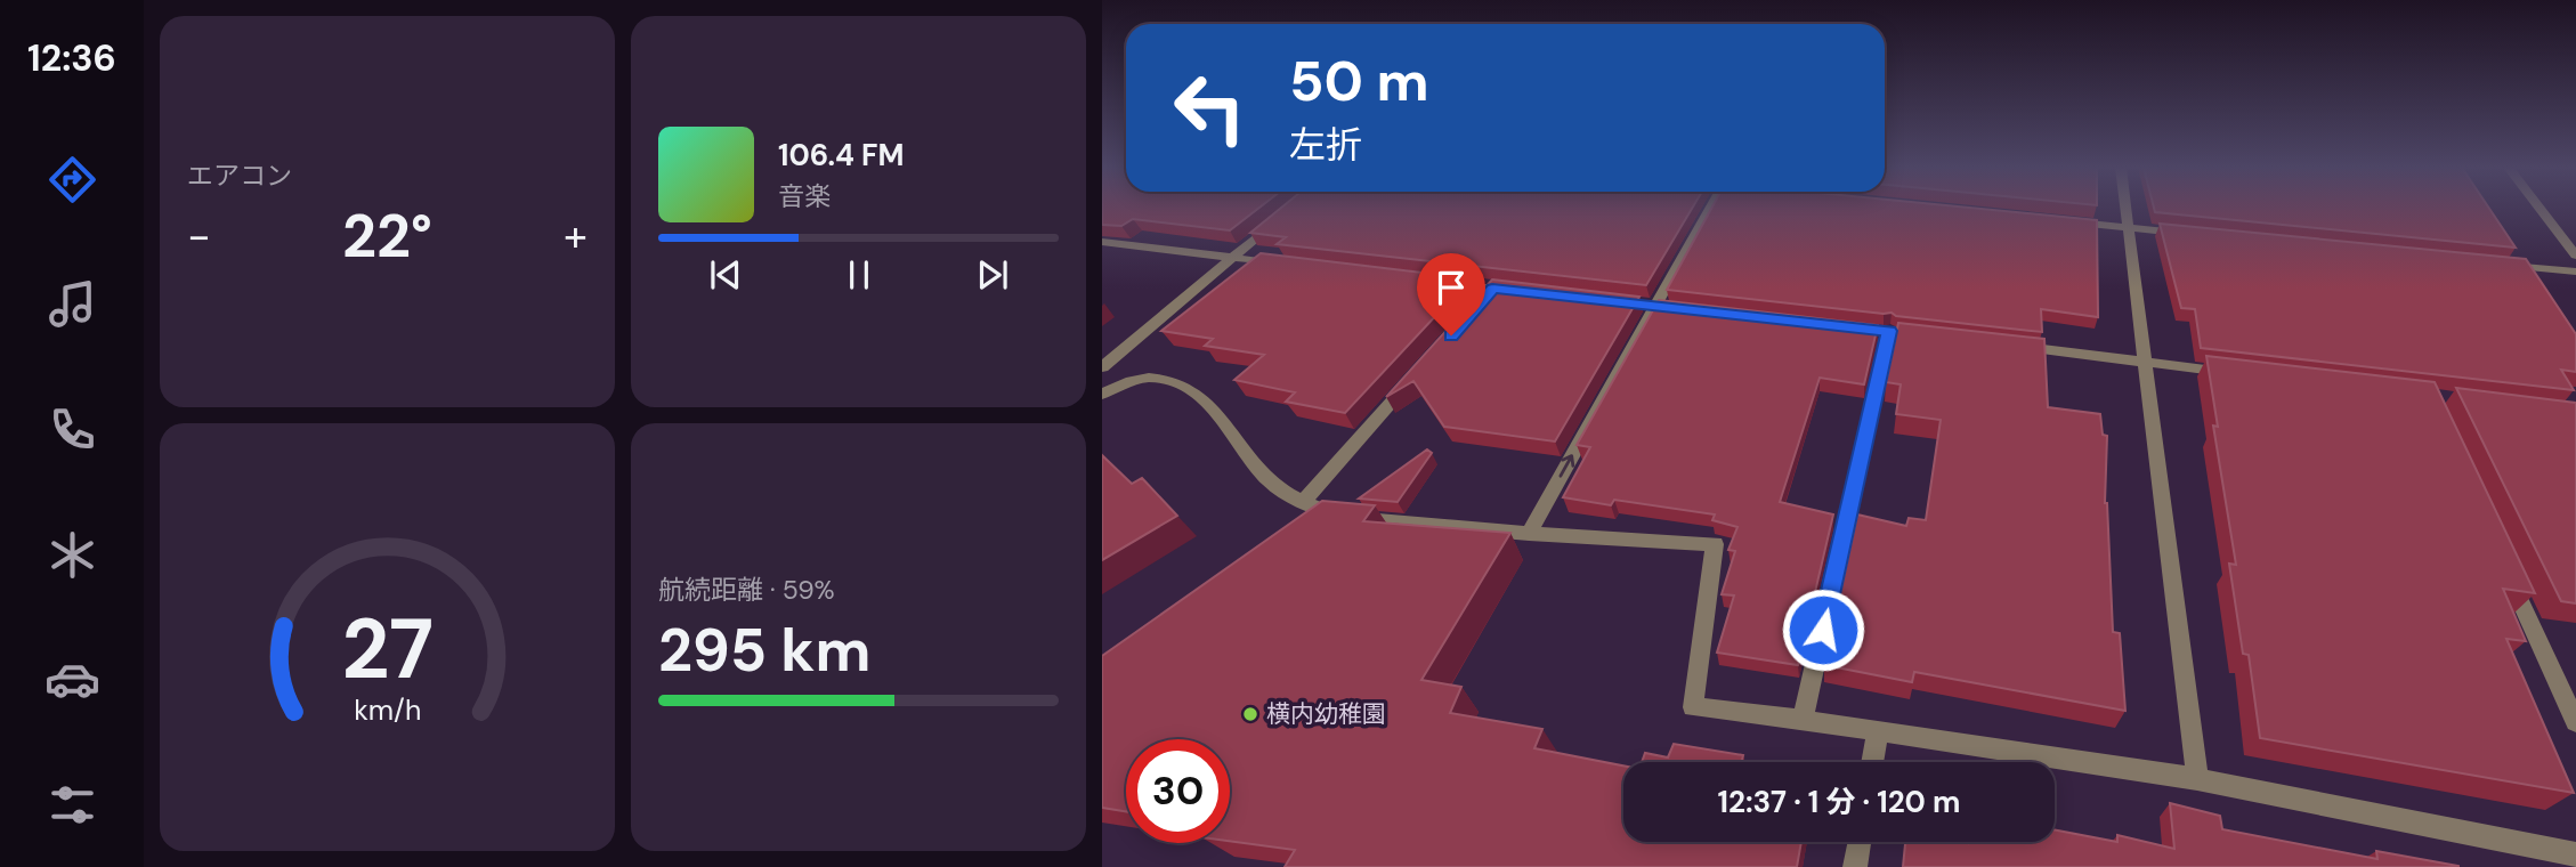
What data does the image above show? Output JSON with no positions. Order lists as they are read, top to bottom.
{
  "places": ["横内幼稚園"],
  "page": {
    "tabs": "12:36",
    "tile": [
      "エアコン",
      ["航続距離 · 59%", "295 km"]
    ],
    "turn": ["50 m", "左折"],
    "song": ["106.4 FM", "音楽"],
    "heat": ["−", "22°", "+"],
    "limit": "30",
    "trip": "12:37 · 1 分 · 120 m",
    "gauge": ["27", "km/h"]
  }
}
